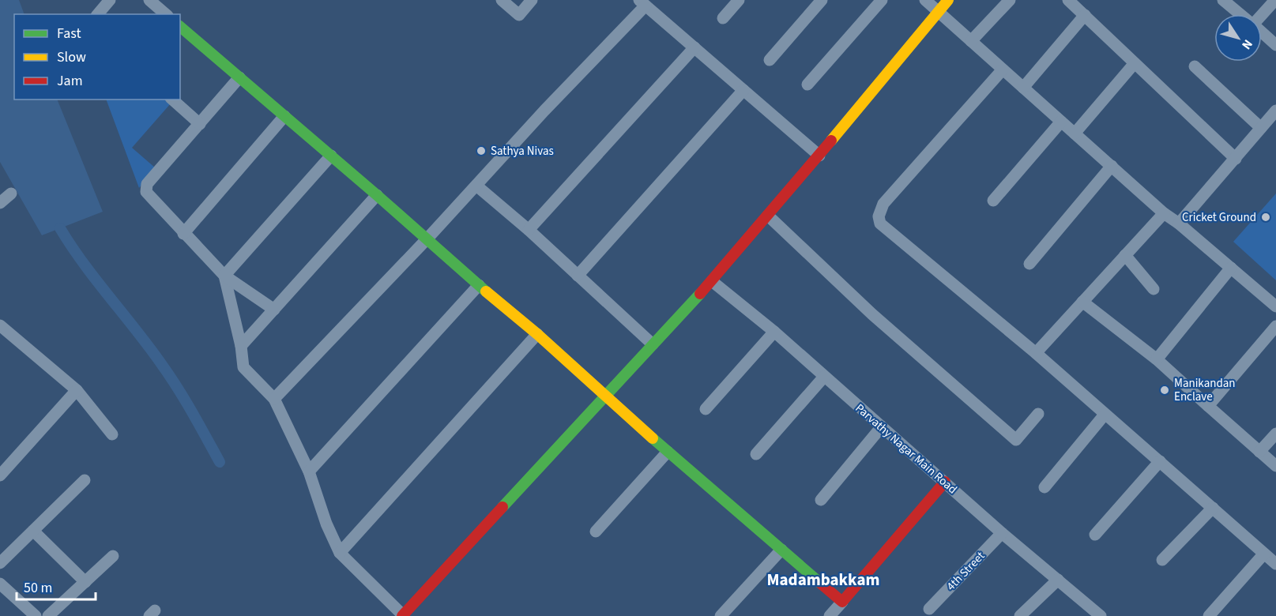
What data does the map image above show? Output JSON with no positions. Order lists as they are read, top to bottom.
{
  "streets": {
    "street": ["Parvathy Nagar Main Road", "4th Street"]
  },
  "crossings": [
    ["Parvathy Nagar Main Road", "4th Street"]
  ],
  "districts": ["Madambakkam"],
  "places": ["Sathya Nivas", "Cricket Ground", "Manikandan Enclave"],
  "legend": ["Fast", "Slow", "Jam"],
  "scale_bar": "50 m",
  "north": "bottom right"
}
